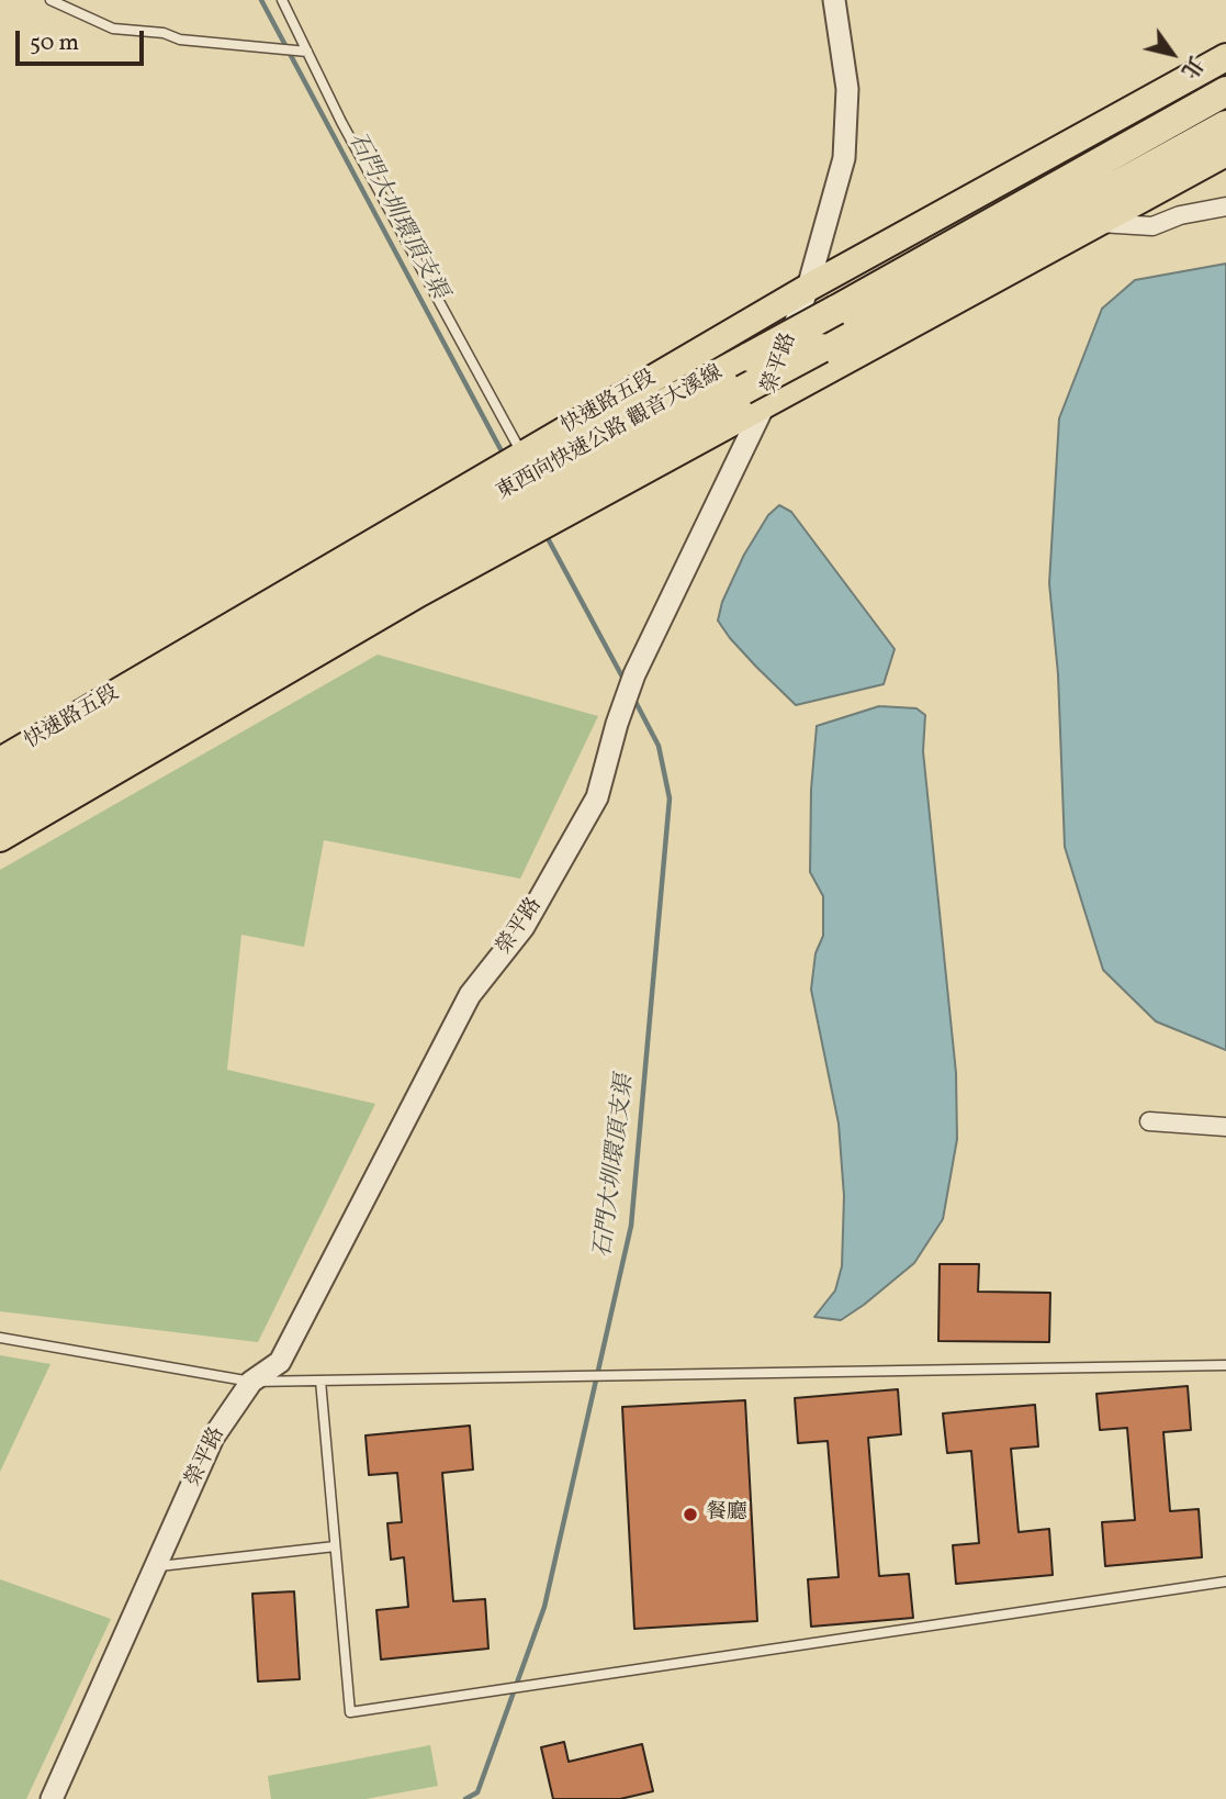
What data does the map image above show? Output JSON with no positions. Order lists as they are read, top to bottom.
{
  "streets": {
    "highway": ["東西向快速公路 觀音大溪線"],
    "main road": ["快速路五段"],
    "street": ["榮平路"]
  },
  "crossings": [
    ["榮平路", "快速路五段"],
    ["榮平路", "東西向快速公路 觀音大溪線"],
    ["快速路五段", "東西向快速公路 觀音大溪線"]
  ],
  "water": ["石門大圳環頂支渠"],
  "places": ["餐廳"],
  "scale_bar": "50 m",
  "north": "bottom right"
}
